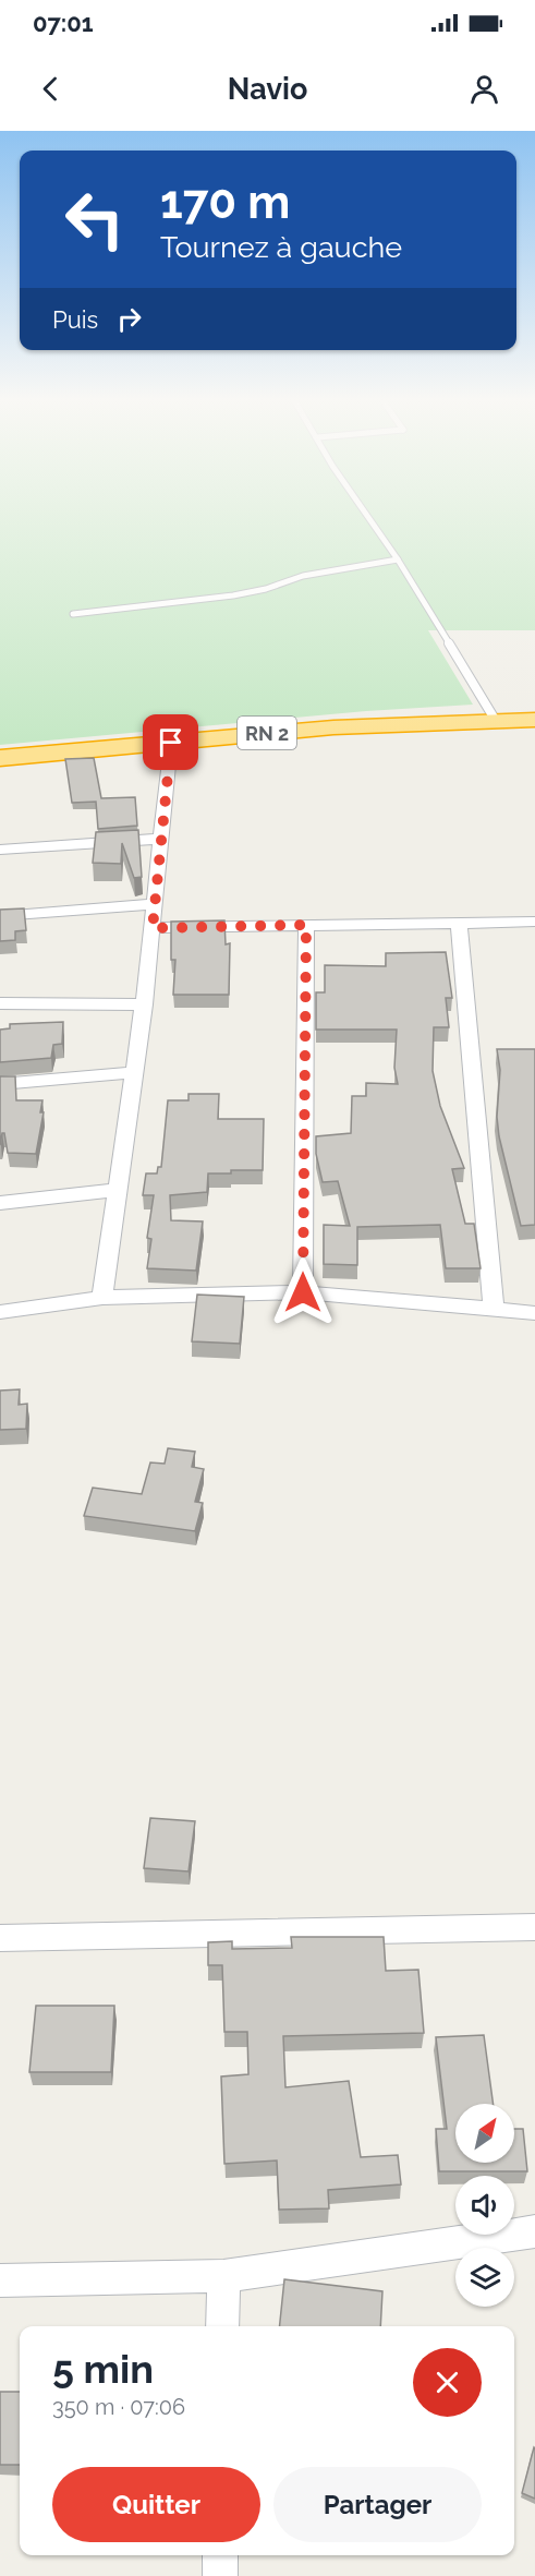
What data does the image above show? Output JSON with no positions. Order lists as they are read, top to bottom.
{
  "streets": {
    "highway": ["RN 2"]
  },
  "north": "top right",
  "page": {
    "status": "07:01",
    "header": "Navio",
    "turn": ["170 m", "Tournez à gauche"],
    "then": "Puis",
    "heading": ["5 min", "350 m · 07:06"],
    "buttons": ["Quitter", "Partager"]
  }
}
